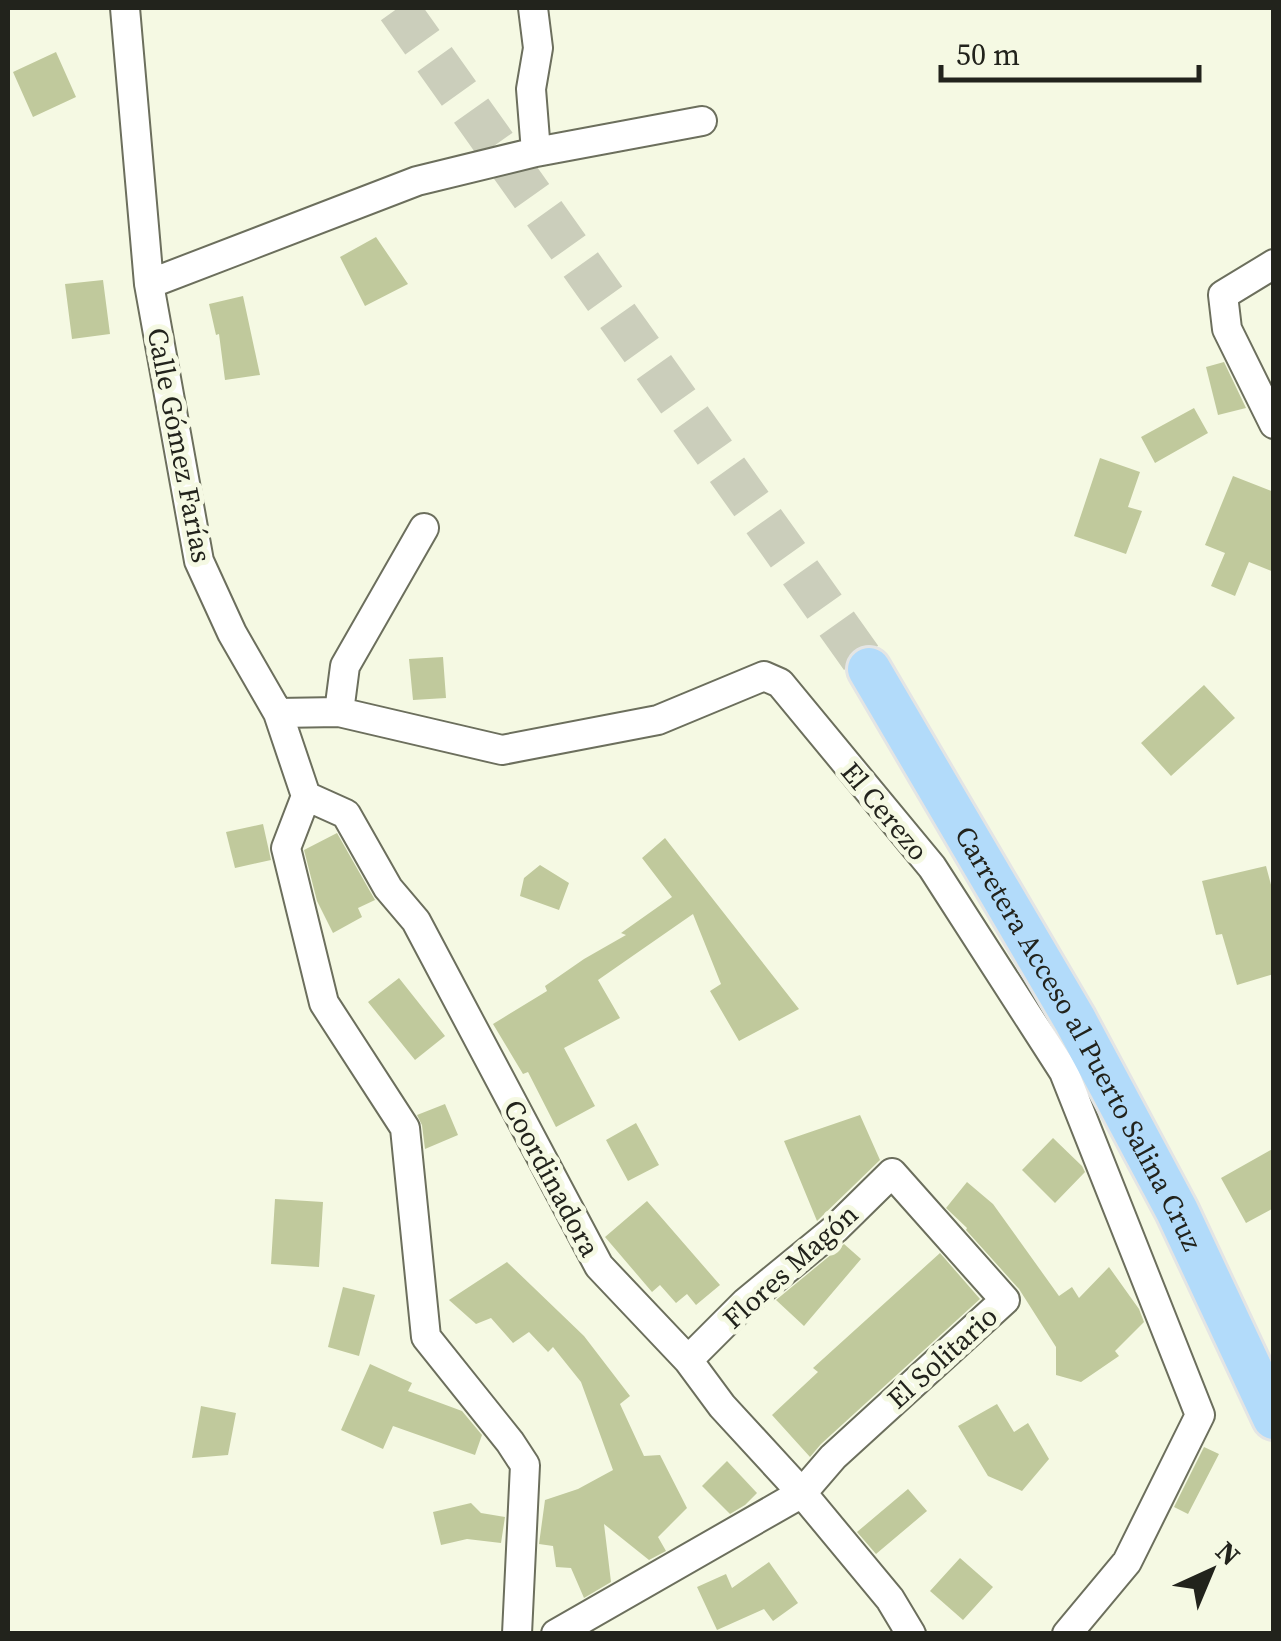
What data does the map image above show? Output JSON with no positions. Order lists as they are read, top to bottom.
{
  "streets": {
    "main road": ["Carretera Acceso al Puerto Salina Cruz"],
    "street": [
      "Calle Gómez Farías",
      "El Cerezo",
      "Coordinadora",
      "Flores Magón",
      "El Solitario"
    ]
  },
  "crossings": [
    ["Calle Gómez Farías", "El Cerezo"],
    ["Calle Gómez Farías", "Coordinadora"],
    ["Coordinadora", "Flores Magón"],
    ["Coordinadora", "El Solitario"],
    ["Flores Magón", "El Solitario"]
  ],
  "scale_bar": "50 m",
  "north": "top right"
}
